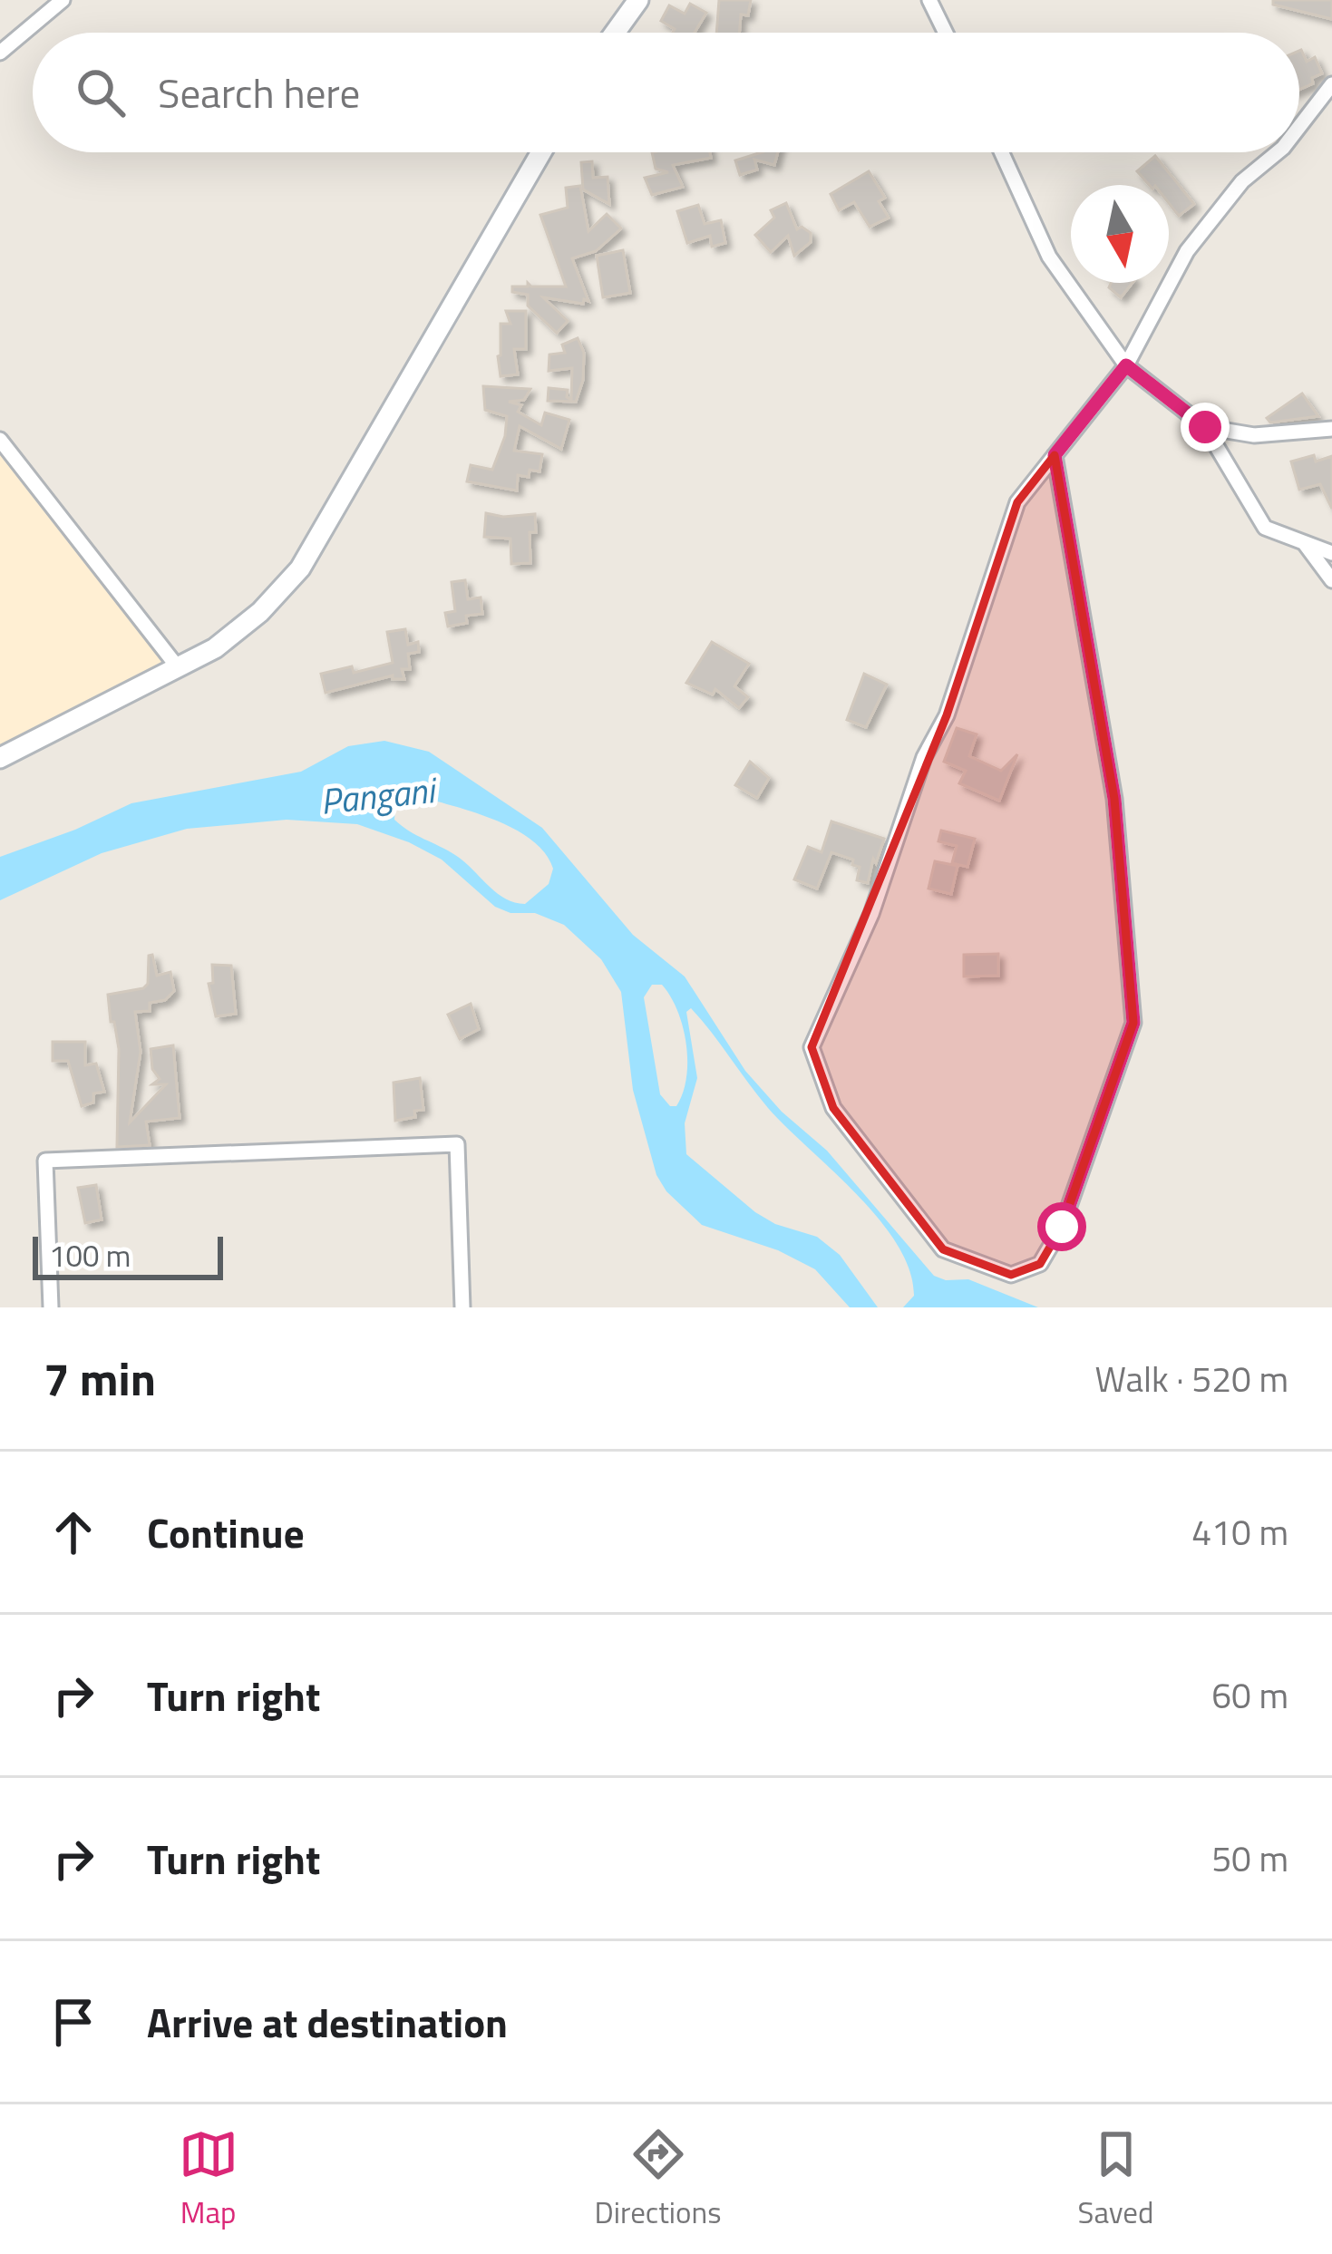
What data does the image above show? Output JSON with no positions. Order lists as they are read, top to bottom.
{
  "water": ["Pangani"],
  "scale_bar": "100 m",
  "north": "bottom",
  "page": {
    "search": "Search here",
    "scale": "100 m",
    "heading": ["7 min", "Walk · 520 m"],
    "list": [
      ["Continue", "410 m"],
      ["Turn right", "60 m"],
      ["Turn right", "50 m"],
      "Arrive at destination"
    ],
    "nav": ["Map", "Directions", "Saved"]
  }
}
